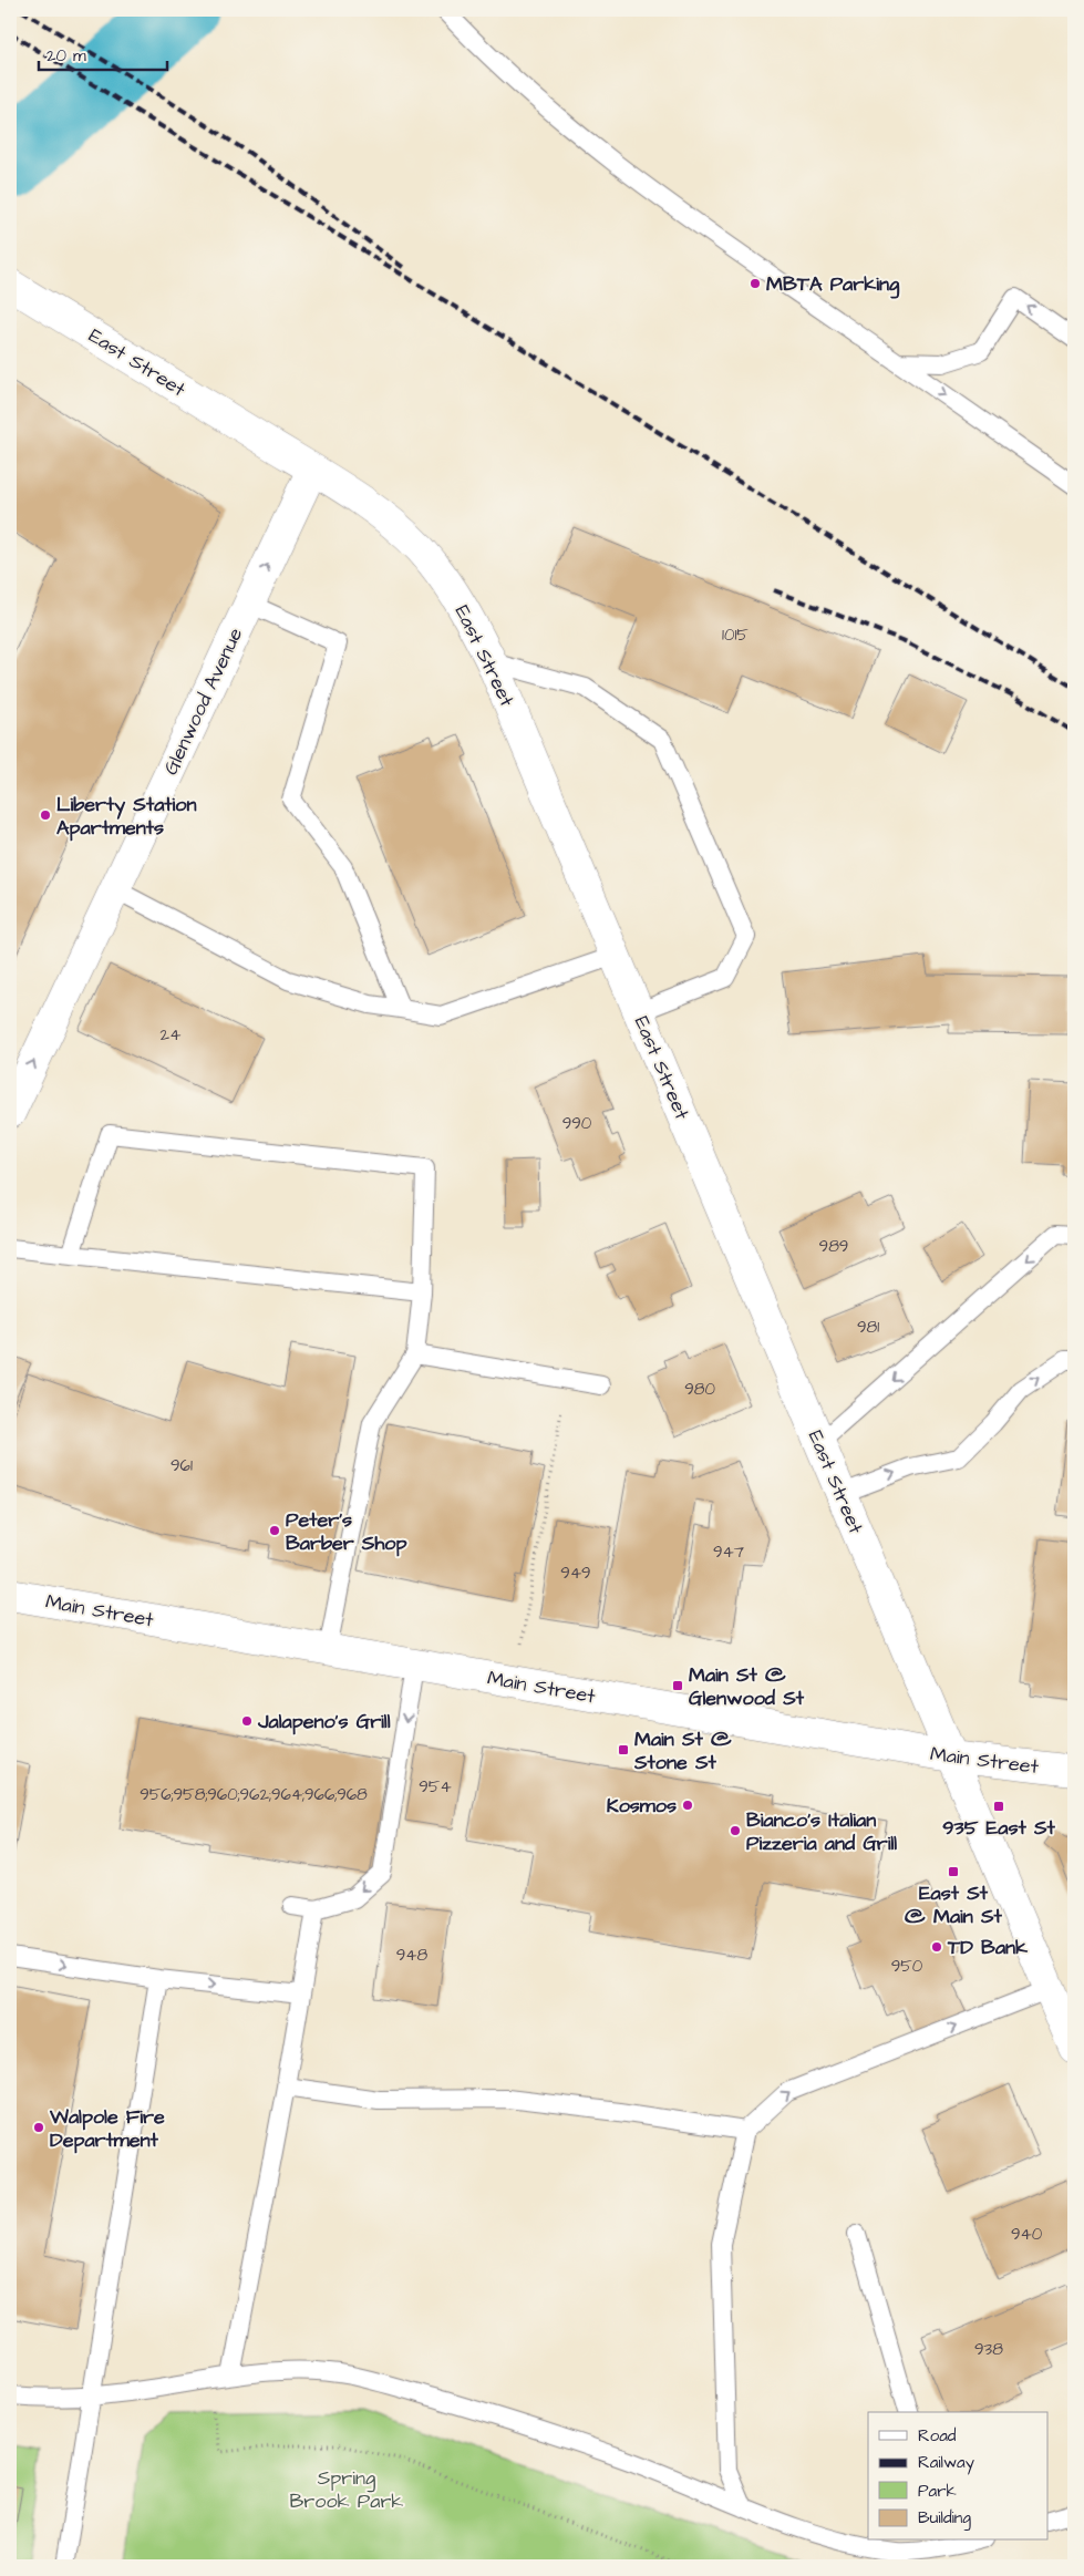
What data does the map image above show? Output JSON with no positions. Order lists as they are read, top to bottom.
{
  "streets": {
    "main road": ["East Street", "Glenwood Avenue", "Main Street"]
  },
  "crossings": [
    ["East Street", "Glenwood Avenue"],
    ["East Street", "Main Street"]
  ],
  "one_way": ["Glenwood Avenue"],
  "parks": ["Spring Brook Park"],
  "places": {
    "other": [
      "MBTA Parking",
      "Liberty Station Apartments",
      "Peter's Barber Shop",
      "Jalapeno's Grill",
      "Kosmos",
      "Bianco's Italian Pizzeria and Grill",
      "TD Bank",
      "Walpole Fire Department"
    ],
    "transit": [
      "Main St @ Glenwood St",
      "Main St @ Stone St",
      "935 East St",
      "East St @ Main St"
    ]
  },
  "house_numbers": [
    "1015",
    "24",
    "990",
    "989",
    "981",
    "980",
    "961",
    "947",
    "949",
    "954",
    "956;958;960;962;964;966;968",
    "948",
    "950",
    "940",
    "938"
  ],
  "legend": [
    "Road",
    "Railway",
    "Park",
    "Building"
  ],
  "scale_bar": "20 m"
}
